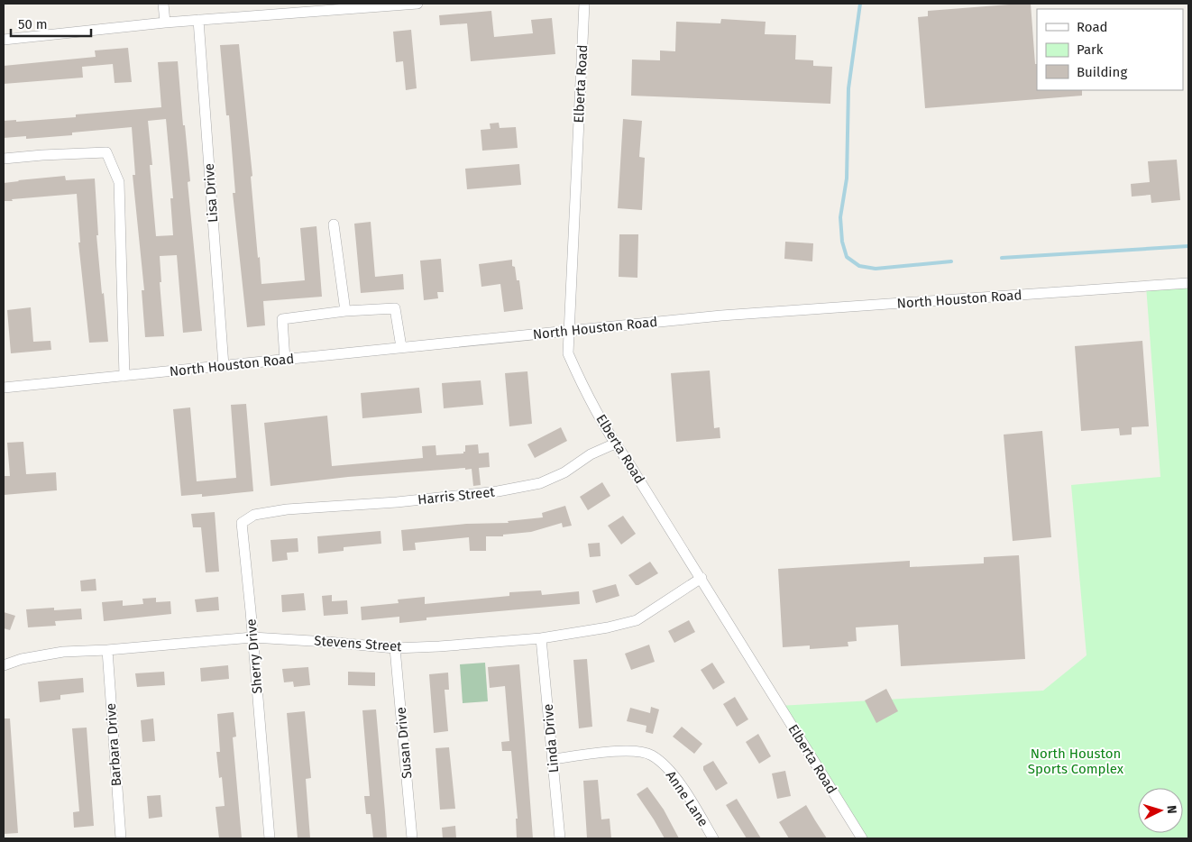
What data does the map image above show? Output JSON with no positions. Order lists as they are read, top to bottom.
{
  "streets": {
    "street": [
      "Elberta Road",
      "Lisa Drive",
      "North Houston Road",
      "Harris Street",
      "Stevens Street",
      "Sherry Drive",
      "Linda Drive",
      "Susan Drive",
      "Barbara Drive",
      "Anne Lane"
    ]
  },
  "crossings": [
    ["Elberta Road", "North Houston Road"],
    ["Elberta Road", "Harris Street"],
    ["Elberta Road", "Stevens Street"],
    ["Lisa Drive", "North Houston Road"],
    ["Harris Street", "Sherry Drive"],
    ["Stevens Street", "Sherry Drive"],
    ["Stevens Street", "Linda Drive"],
    ["Stevens Street", "Susan Drive"],
    ["Stevens Street", "Barbara Drive"],
    ["Linda Drive", "Anne Lane"]
  ],
  "parks": ["North Houston Sports Complex"],
  "legend": ["Road", "Park", "Building"],
  "scale_bar": "50 m",
  "north": "right"
}
